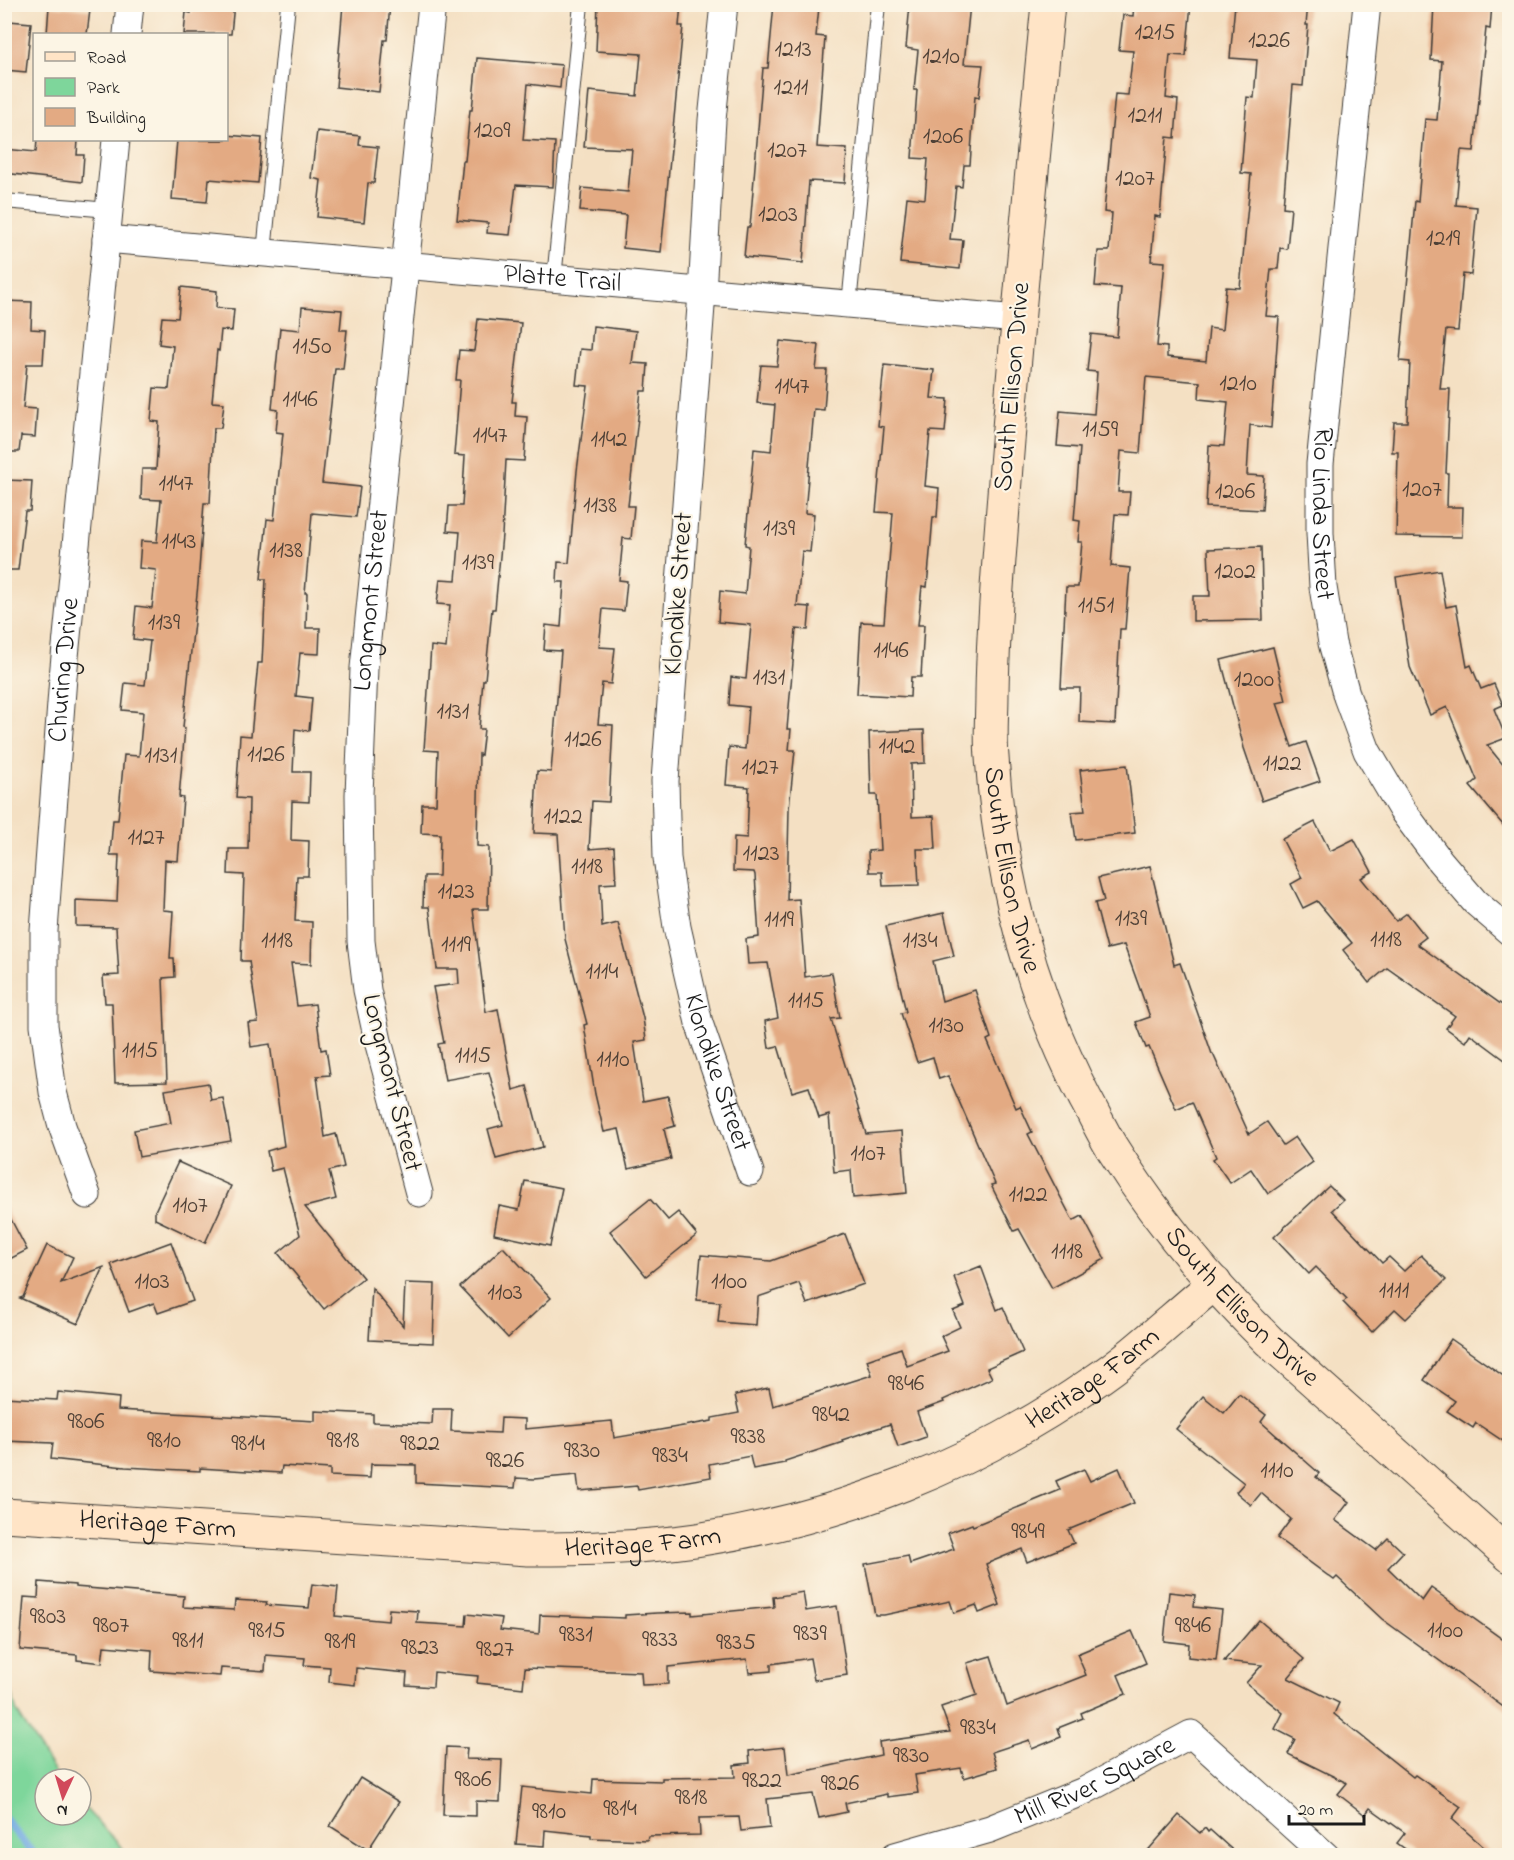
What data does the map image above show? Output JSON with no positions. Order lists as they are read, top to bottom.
{
  "streets": {
    "street": [
      "Platte Trail",
      "South Ellison Drive",
      "Rio Linda Street",
      "Klondike Street",
      "Longmont Street",
      "Churing Drive",
      "Heritage Farm",
      "Mill River Square"
    ]
  },
  "crossings": [
    ["Platte Trail", "South Ellison Drive"],
    ["Platte Trail", "Klondike Street"],
    ["Platte Trail", "Longmont Street"],
    ["Platte Trail", "Churing Drive"],
    ["South Ellison Drive", "Heritage Farm"]
  ],
  "house_numbers": [
    "1215",
    "1226",
    "1213",
    "1210",
    "1211",
    "1211",
    "1209",
    "1206",
    "1207",
    "1207",
    "1203",
    "1219",
    "1150",
    "1210",
    "1147",
    "1146",
    "1159",
    "1147",
    "1142",
    "1147",
    "1207",
    "1206",
    "1138",
    "1139",
    "1143",
    "1138",
    "1139",
    "1202",
    "1151",
    "1139",
    "1146",
    "1131",
    "1200",
    "1131",
    "1126",
    "1142",
    "1126",
    "1131",
    "1122",
    "1127",
    "1122",
    "1127",
    "1123",
    "1118",
    "1123",
    "1139",
    "1119",
    "1118",
    "1118",
    "1134",
    "1119",
    "1114",
    "1115",
    "1130",
    "1115",
    "1115",
    "1110",
    "1107",
    "1122",
    "1107",
    "1118",
    "1103",
    "1100",
    "1111",
    "1103",
    "9846",
    "9842",
    "9806",
    "9838",
    "9810",
    "9818",
    "9814",
    "9822",
    "9830",
    "9834",
    "9826",
    "1110",
    "9849",
    "9803",
    "9807",
    "9846",
    "9815",
    "1100",
    "9839",
    "9831",
    "9833",
    "9811",
    "9819",
    "9835",
    "9823",
    "9827",
    "9834",
    "9830",
    "9806",
    "9822",
    "9826",
    "9818",
    "9814",
    "9810"
  ],
  "legend": ["Road", "Park", "Building"],
  "scale_bar": "20 m",
  "north": "bottom"
}
